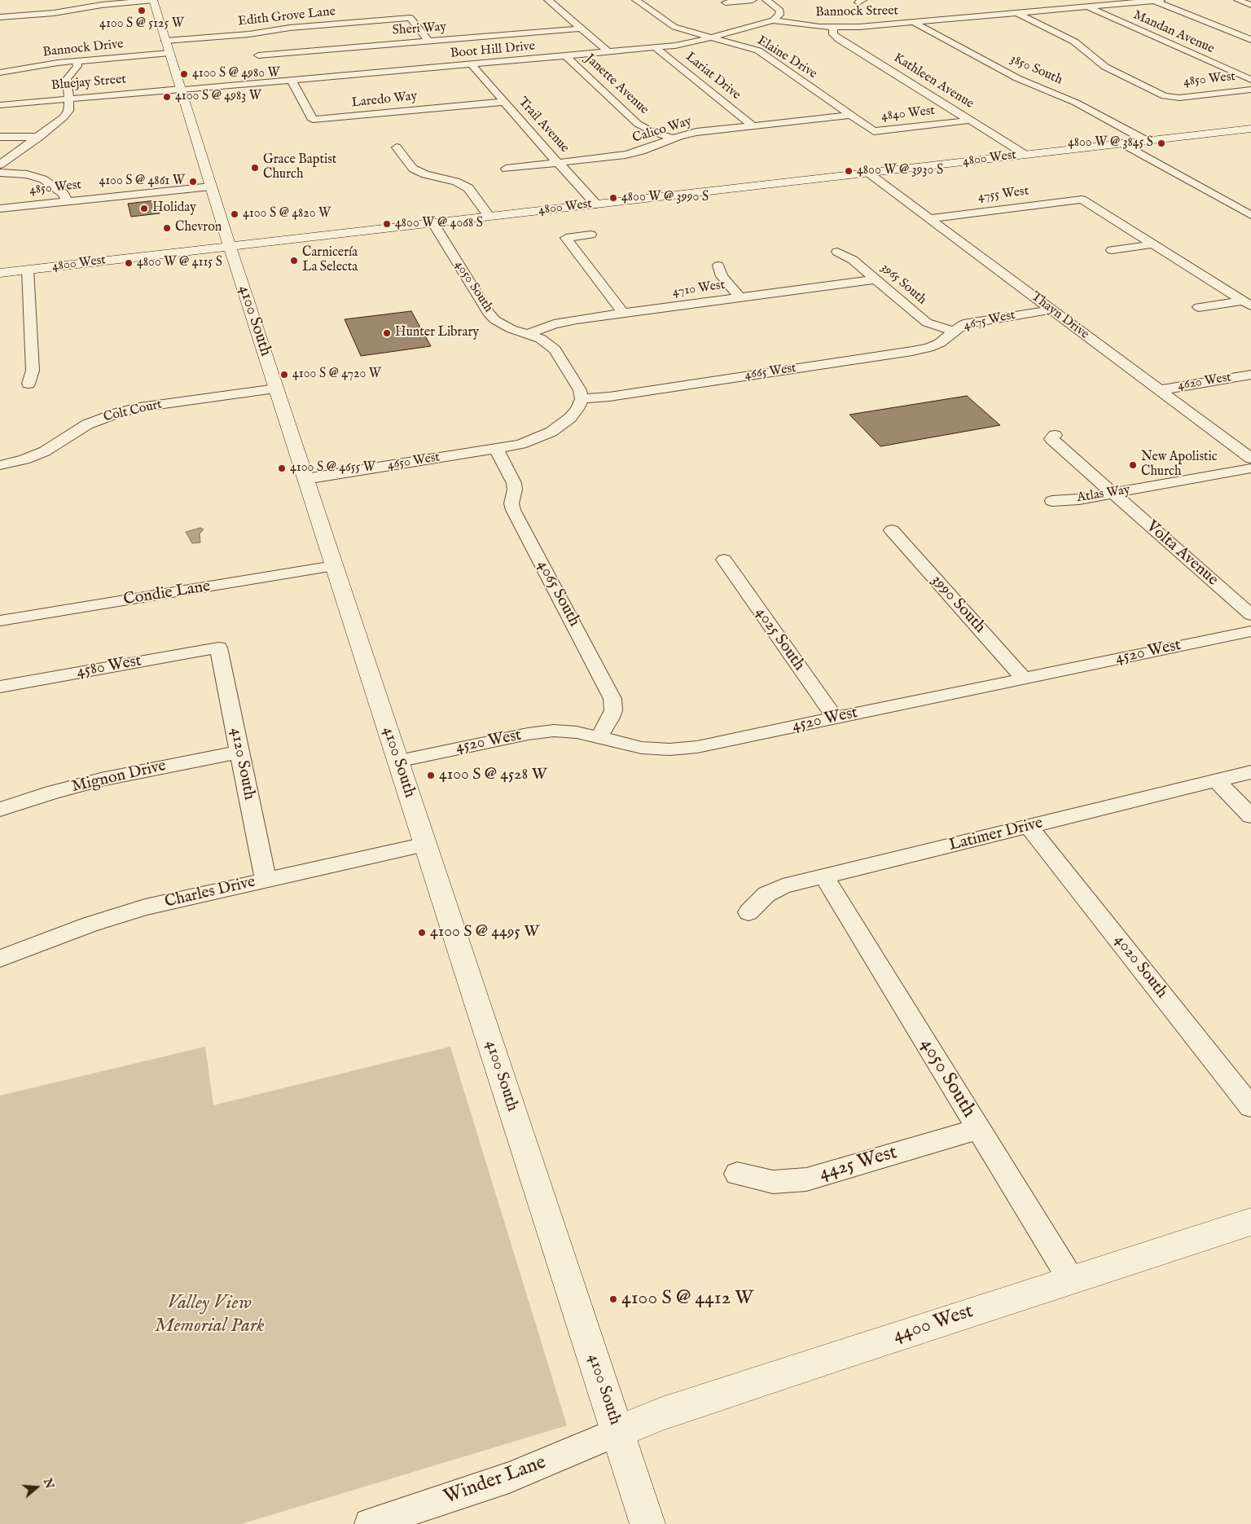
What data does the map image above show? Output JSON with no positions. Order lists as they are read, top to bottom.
{
  "streets": {
    "main road": ["4800 West", "4100 South", "4400 West"],
    "street": [
      "Bannock Street",
      "Edith Grove Lane",
      "Sheri Way",
      "Mandan Avenue",
      "Bannock Drive",
      "Boot Hill Drive",
      "Elaine Drive",
      "3850 South",
      "Lariat Drive",
      "4850 West",
      "Kathleen Avenue",
      "Bluejay Street",
      "Janette Avenue",
      "Laredo Way",
      "4840 West",
      "Trail Avenue",
      "Calico Way",
      "4755 West",
      "3965 South",
      "4050 South",
      "4710 West",
      "Thayn Drive",
      "4675 West",
      "4665 West",
      "4620 West",
      "Colt Court",
      "4650 West",
      "Atlas Way",
      "Volta Avenue",
      "Condie Lane",
      "4065 South",
      "3990 South",
      "4025 South",
      "4520 West",
      "4580 West",
      "4120 South",
      "Mignon Drive",
      "Latimer Drive",
      "Charles Drive",
      "4020 South",
      "4425 West",
      "Winder Lane"
    ]
  },
  "crossings": [
    ["Bannock Street", "Mandan Avenue"],
    ["Bannock Street", "Boot Hill Drive"],
    ["Bannock Street", "3850 South"],
    ["Bannock Street", "4850 West"],
    ["Bannock Street", "Kathleen Avenue"],
    ["Edith Grove Lane", "Sheri Way"],
    ["Edith Grove Lane", "4100 South"],
    ["Sheri Way", "Janette Avenue"],
    ["Bannock Drive", "4100 South"],
    ["Boot Hill Drive", "Elaine Drive"],
    ["Boot Hill Drive", "Lariat Drive"],
    ["Boot Hill Drive", "Bluejay Street"],
    ["Boot Hill Drive", "Janette Avenue"],
    ["Boot Hill Drive", "Laredo Way"],
    ["Boot Hill Drive", "Trail Avenue"],
    ["Boot Hill Drive", "4100 South"],
    ["Elaine Drive", "4840 West"],
    ["Elaine Drive", "Calico Way"],
    ["3850 South", "4800 West"],
    ["Lariat Drive", "Calico Way"],
    ["4850 West", "4100 South"],
    ["Kathleen Avenue", "4840 West"],
    ["Kathleen Avenue", "4800 West"],
    ["Bluejay Street", "4100 South"],
    ["Janette Avenue", "Calico Way"],
    ["Laredo Way", "Trail Avenue"],
    ["Trail Avenue", "Calico Way"],
    ["Trail Avenue", "4800 West"],
    ["4800 West", "4050 South"],
    ["4800 West", "Thayn Drive"],
    ["4800 West", "4100 South"],
    ["4755 West", "Thayn Drive"],
    ["3965 South", "4710 West"],
    ["3965 South", "4675 West"],
    ["3965 South", "4665 West"],
    ["4050 South", "4710 West"],
    ["4050 South", "4665 West"],
    ["4050 South", "4650 West"],
    ["4050 South", "Latimer Drive"],
    ["4050 South", "4425 West"],
    ["4050 South", "4400 West"],
    ["Thayn Drive", "4675 West"],
    ["Thayn Drive", "4620 West"],
    ["4100 South", "Colt Court"],
    ["4100 South", "4650 West"],
    ["4100 South", "Condie Lane"],
    ["4100 South", "4520 West"],
    ["4100 South", "Charles Drive"],
    ["4100 South", "4400 West"],
    ["4100 South", "Winder Lane"],
    ["4675 West", "4665 West"],
    ["4665 West", "4650 West"],
    ["4650 West", "4065 South"],
    ["Atlas Way", "Volta Avenue"],
    ["4065 South", "4520 West"],
    ["3990 South", "4520 West"],
    ["4025 South", "4520 West"],
    ["4580 West", "4120 South"],
    ["4120 South", "Mignon Drive"],
    ["4120 South", "Charles Drive"],
    ["Latimer Drive", "4020 South"],
    ["4400 West", "Winder Lane"]
  ],
  "parks": ["Valley View Memorial Park"],
  "places": [
    "4100 S @ 5125 W",
    "4100 S @ 4980 W",
    "4100 S @ 4983 W",
    "4800 W @ 3845 S",
    "Grace Baptist Church",
    "4800 W @ 3930 S",
    "4100 S @ 4861 W",
    "4800 W @ 3990 S",
    "Holiday",
    "4100 S @ 4820 W",
    "4800 W @ 4068 S",
    "Chevron",
    "Carnicería La Selecta",
    "4800 W @ 4115 S",
    "Hunter Library",
    "4100 S @ 4720 W",
    "New Apolistic Church",
    "4100 S @ 4655 W",
    "4100 S @ 4528 W",
    "4100 S @ 4495 W",
    "4100 S @ 4412 W"
  ],
  "north": "right"
}
